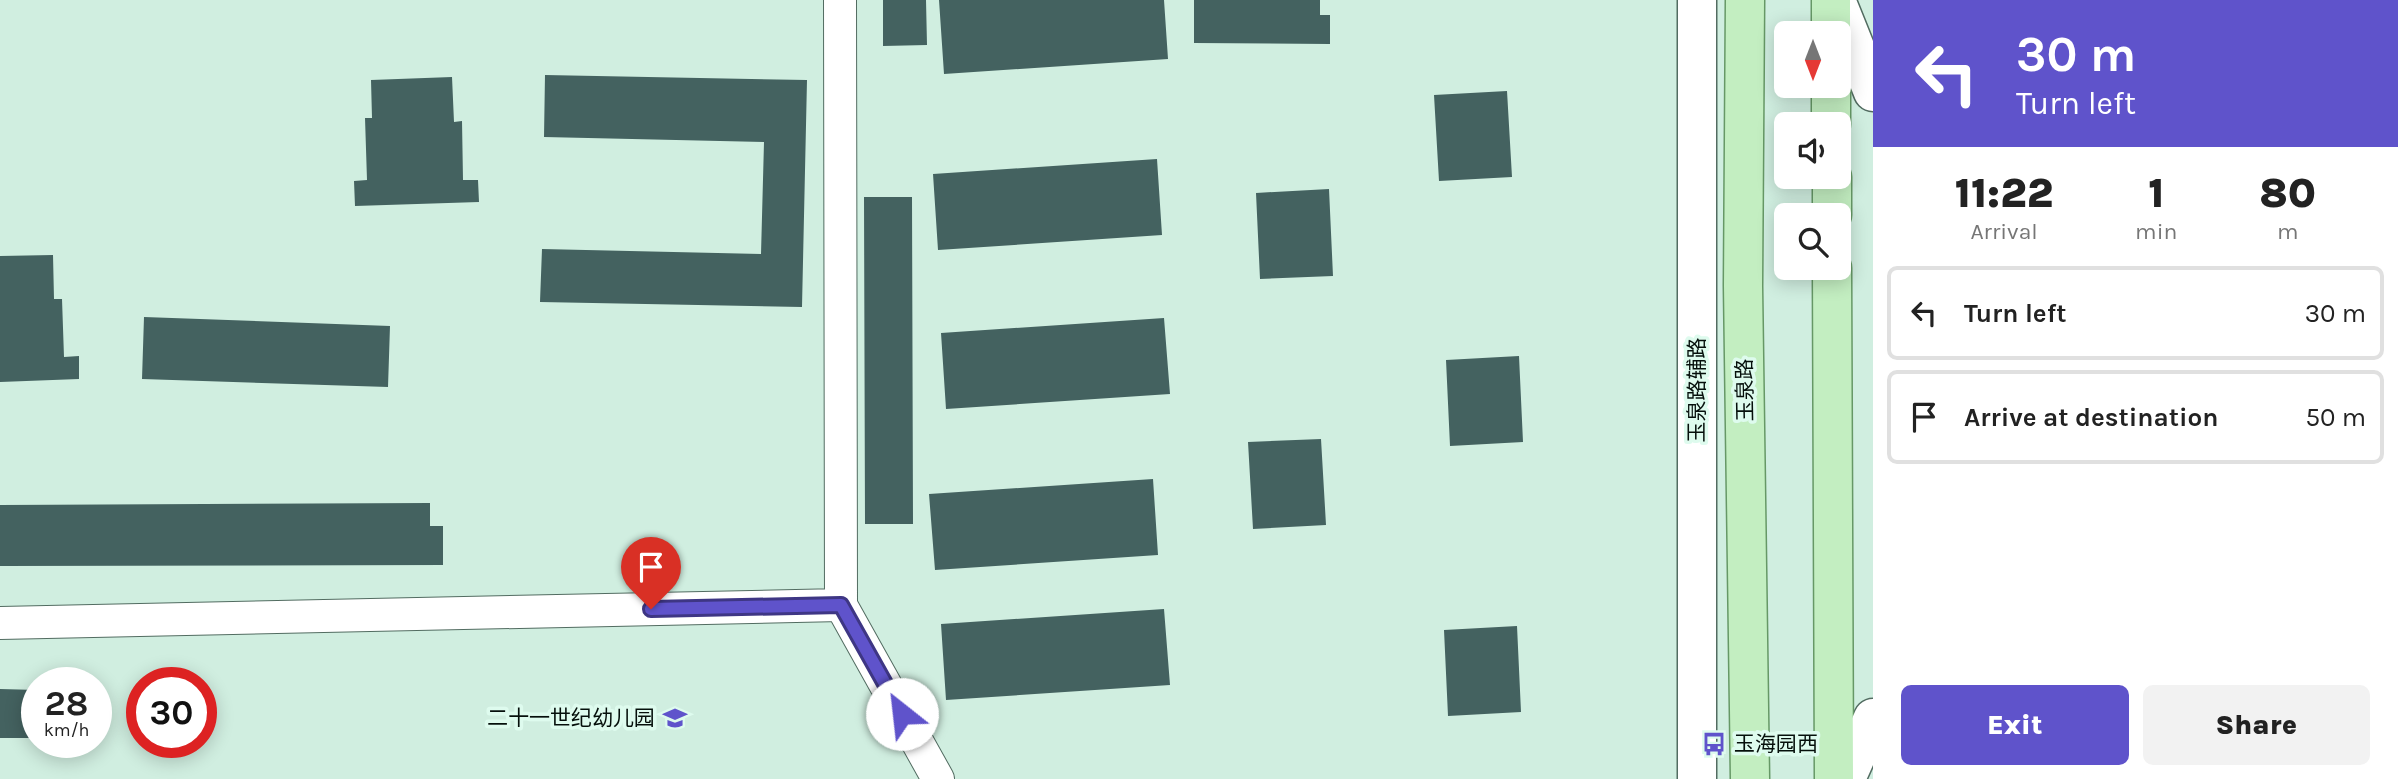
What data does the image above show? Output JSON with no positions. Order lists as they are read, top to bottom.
{
  "streets": {
    "main road": ["玉泉路"],
    "street": ["玉泉路辅路"]
  },
  "places": {
    "school or university": ["二十一世纪幼儿园"],
    "bus stop": ["玉海园西"]
  },
  "north": "bottom",
  "page": {
    "turn": ["30 m", "Turn left"],
    "eta": [
      "11:22",
      "Arrival",
      "1",
      "min",
      "80",
      "m"
    ],
    "list": [
      {
        "name": "Turn left",
        "value": "30 m"
      },
      {
        "name": "Arrive at destination",
        "value": "50 m"
      }
    ],
    "speed": "28 km/h",
    "limit": "30",
    "buttons": ["Exit", "Share"]
  }
}
